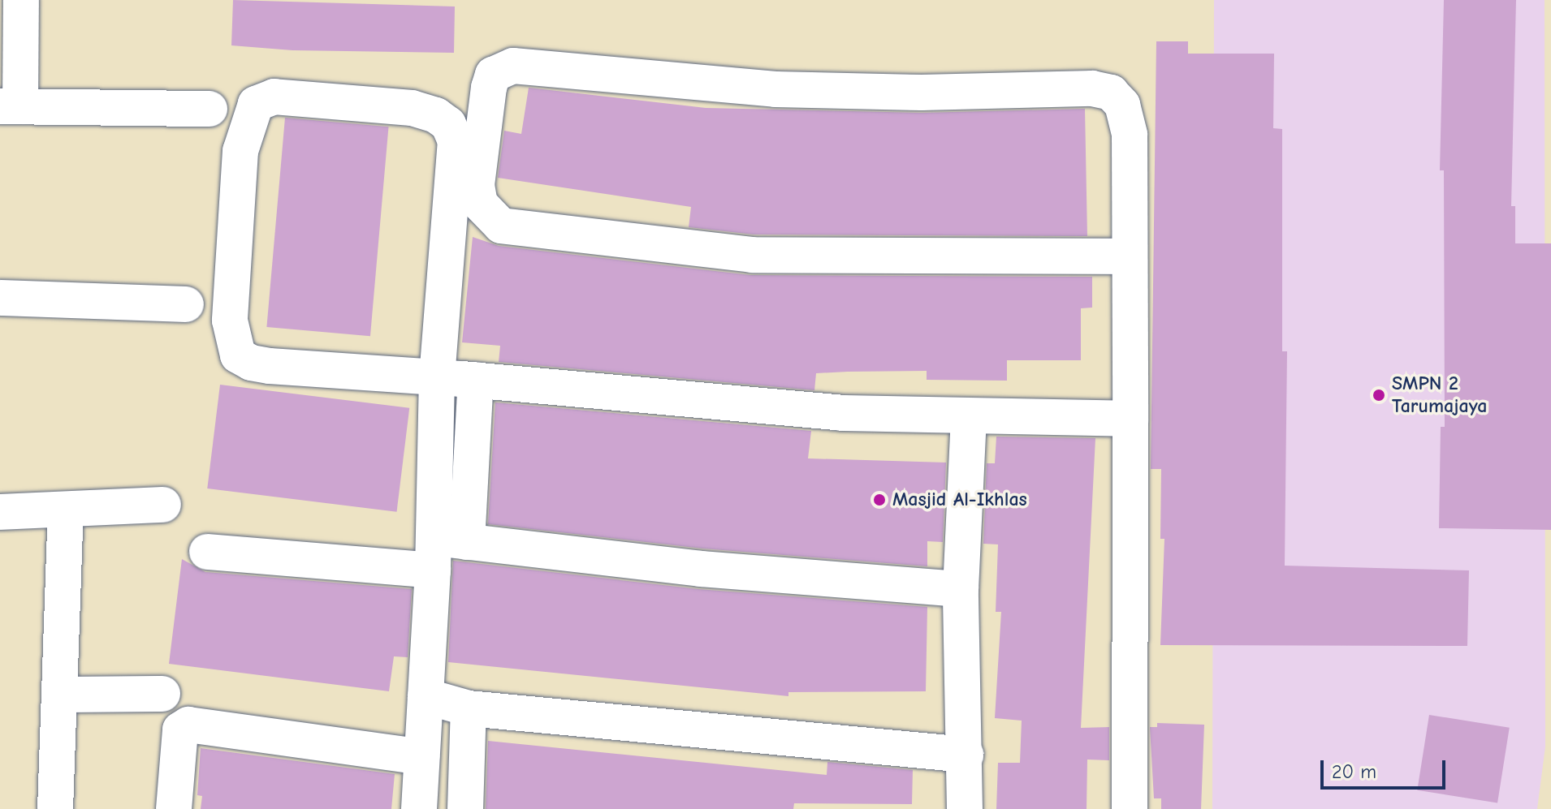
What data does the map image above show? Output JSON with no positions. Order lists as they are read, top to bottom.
{
  "places": ["SMPN 2 Tarumajaya", "Masjid Al-Ikhlas"],
  "scale_bar": "20 m"
}
